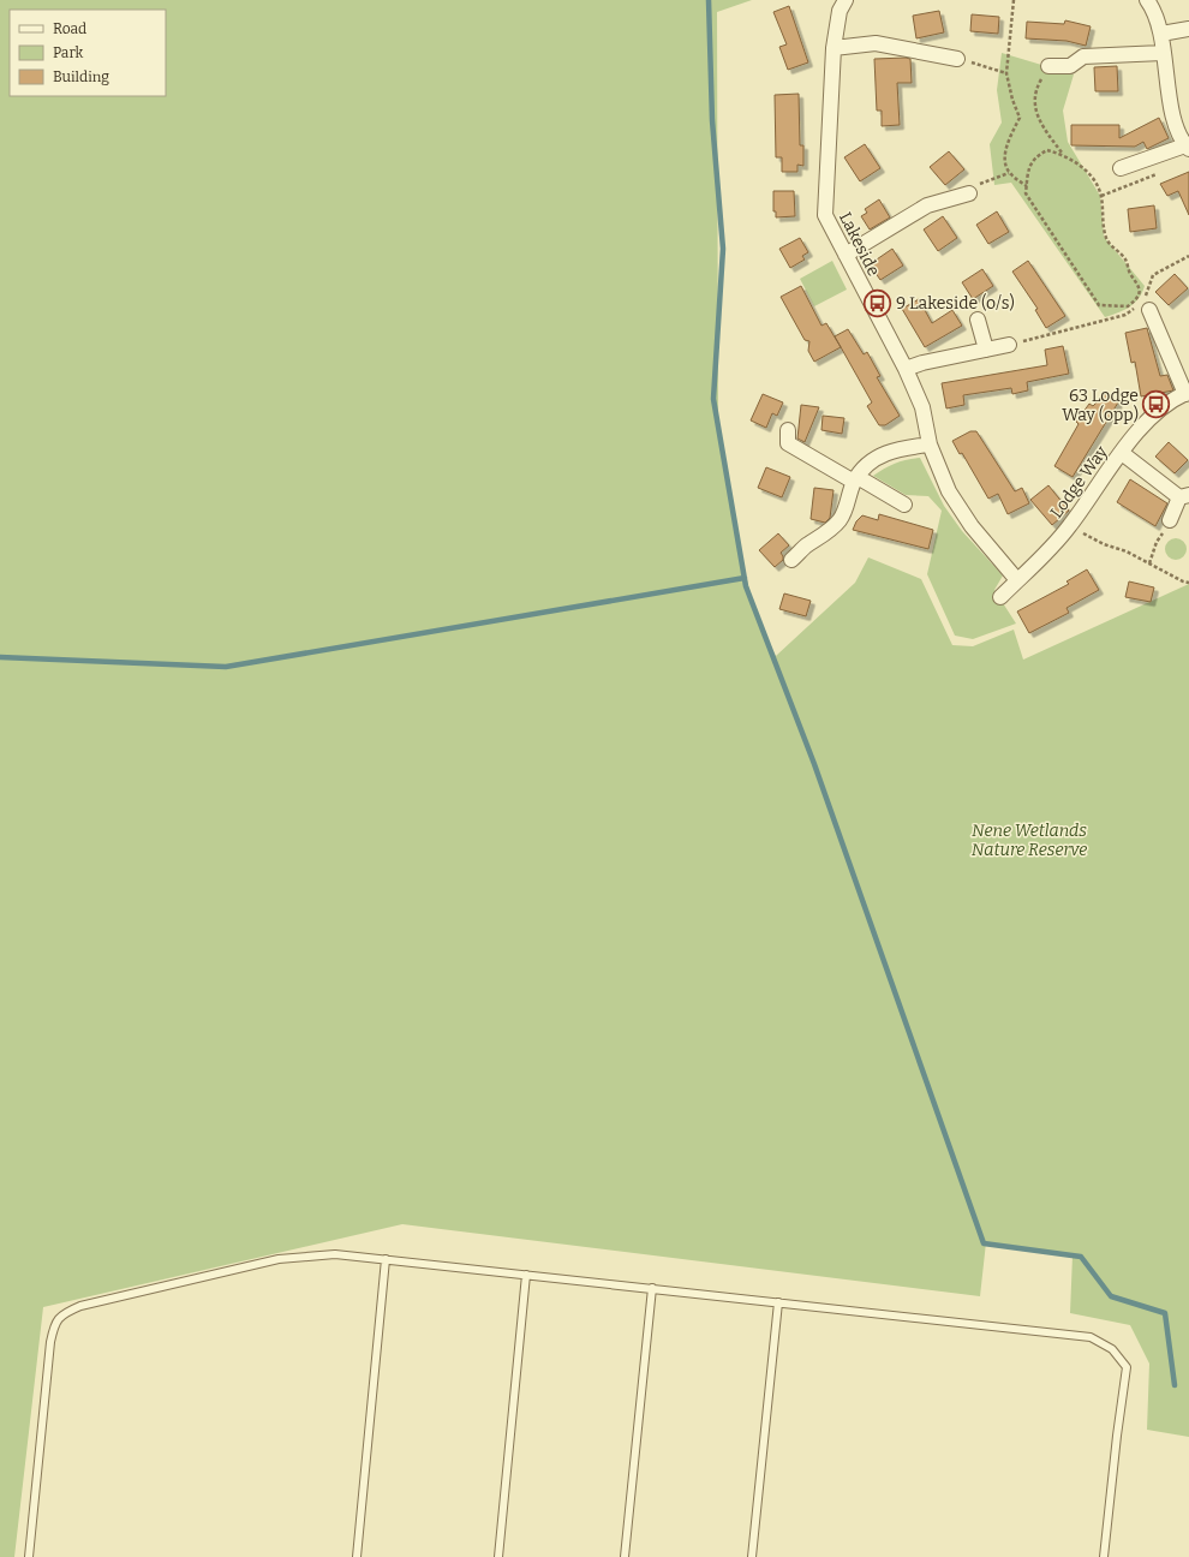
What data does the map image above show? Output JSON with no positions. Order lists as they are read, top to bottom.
{
  "streets": {
    "street": ["Lakeside", "Lodge Way"]
  },
  "crossings": [
    ["Lakeside", "Lodge Way"]
  ],
  "parks": ["Nene Wetlands Nature Reserve"],
  "places": {
    "bus stop": ["9 Lakeside (o/s)", "63 Lodge Way (opp)"]
  },
  "legend": ["Road", "Park", "Building"]
}
